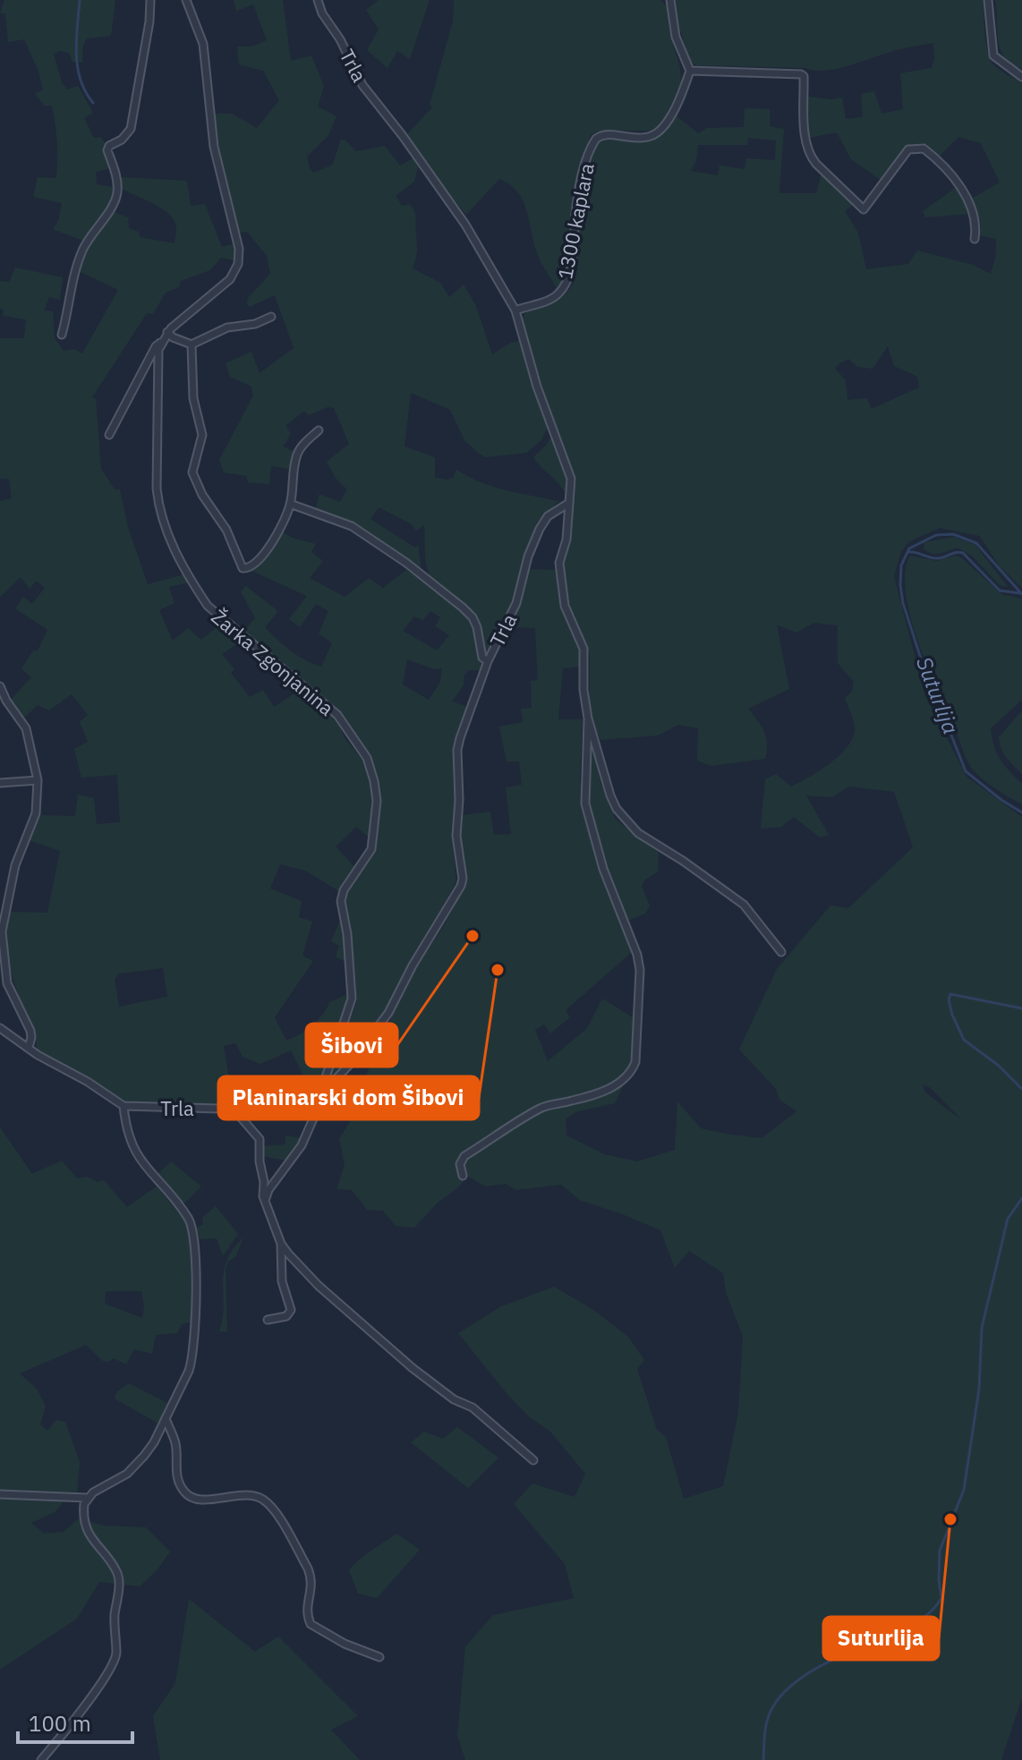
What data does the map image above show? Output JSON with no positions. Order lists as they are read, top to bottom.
{
  "streets": {
    "street": ["Trla", "1300 kaplara", "Žarka Zgonjanina"]
  },
  "crossings": [
    ["Trla", "1300 kaplara"],
    ["Trla", "Žarka Zgonjanina"]
  ],
  "water": ["Suturlija"],
  "places": ["Šibovi", "Planinarski dom Šibovi", "Suturlija"],
  "scale_bar": "100 m"
}
